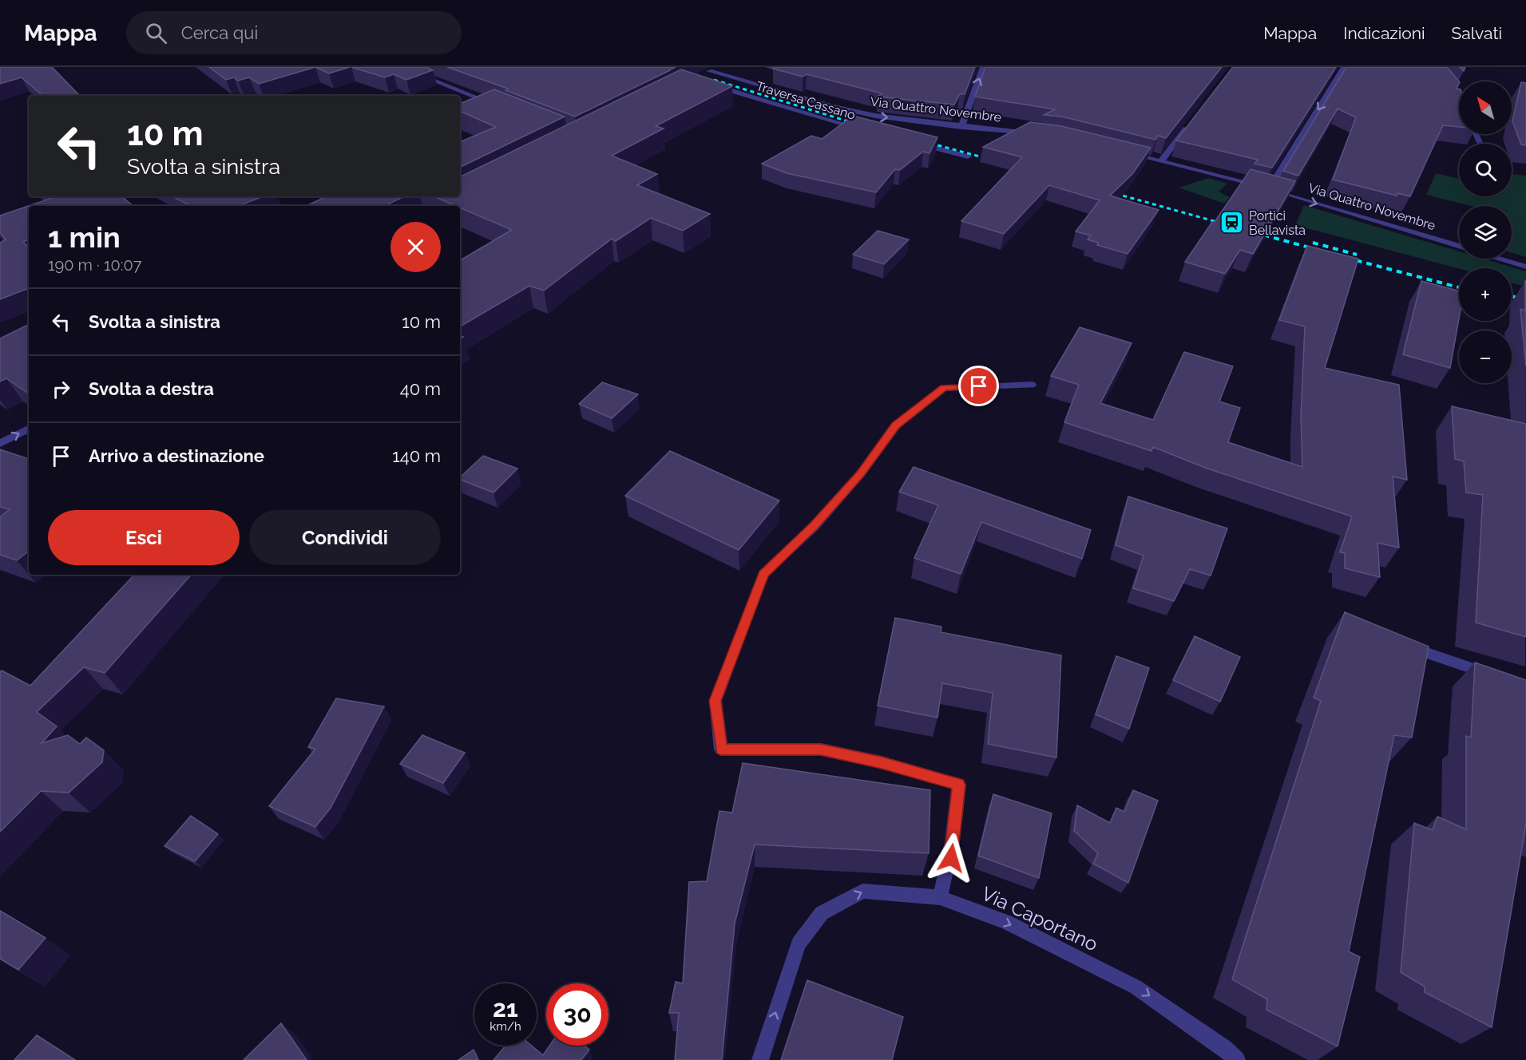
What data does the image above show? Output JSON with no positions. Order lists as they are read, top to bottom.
{
  "streets": {
    "street": ["Traversa Cassano", "Via Quattro Novembre", "Via Caportano"]
  },
  "one_way": ["Via Quattro Novembre"],
  "places": {
    "station": ["Portici Bellavista"]
  },
  "north": "top left",
  "page": {
    "header": "Mappa",
    "search": "Cerca qui",
    "nav": ["Mappa", "Indicazioni", "Salvati"],
    "map_buttons": ["+", "−"],
    "turn": ["10 m", "Svolta a sinistra"],
    "heading": ["1 min", "190 m · 10:07"],
    "list": [
      {
        "name": "Svolta a sinistra",
        "value": "10 m"
      },
      {
        "name": "Svolta a destra",
        "value": "40 m"
      },
      {
        "name": "Arrivo a destinazione",
        "value": "140 m"
      }
    ],
    "buttons": ["Esci", "Condividi"],
    "speed": "21 km/h",
    "limit": "30"
  }
}
